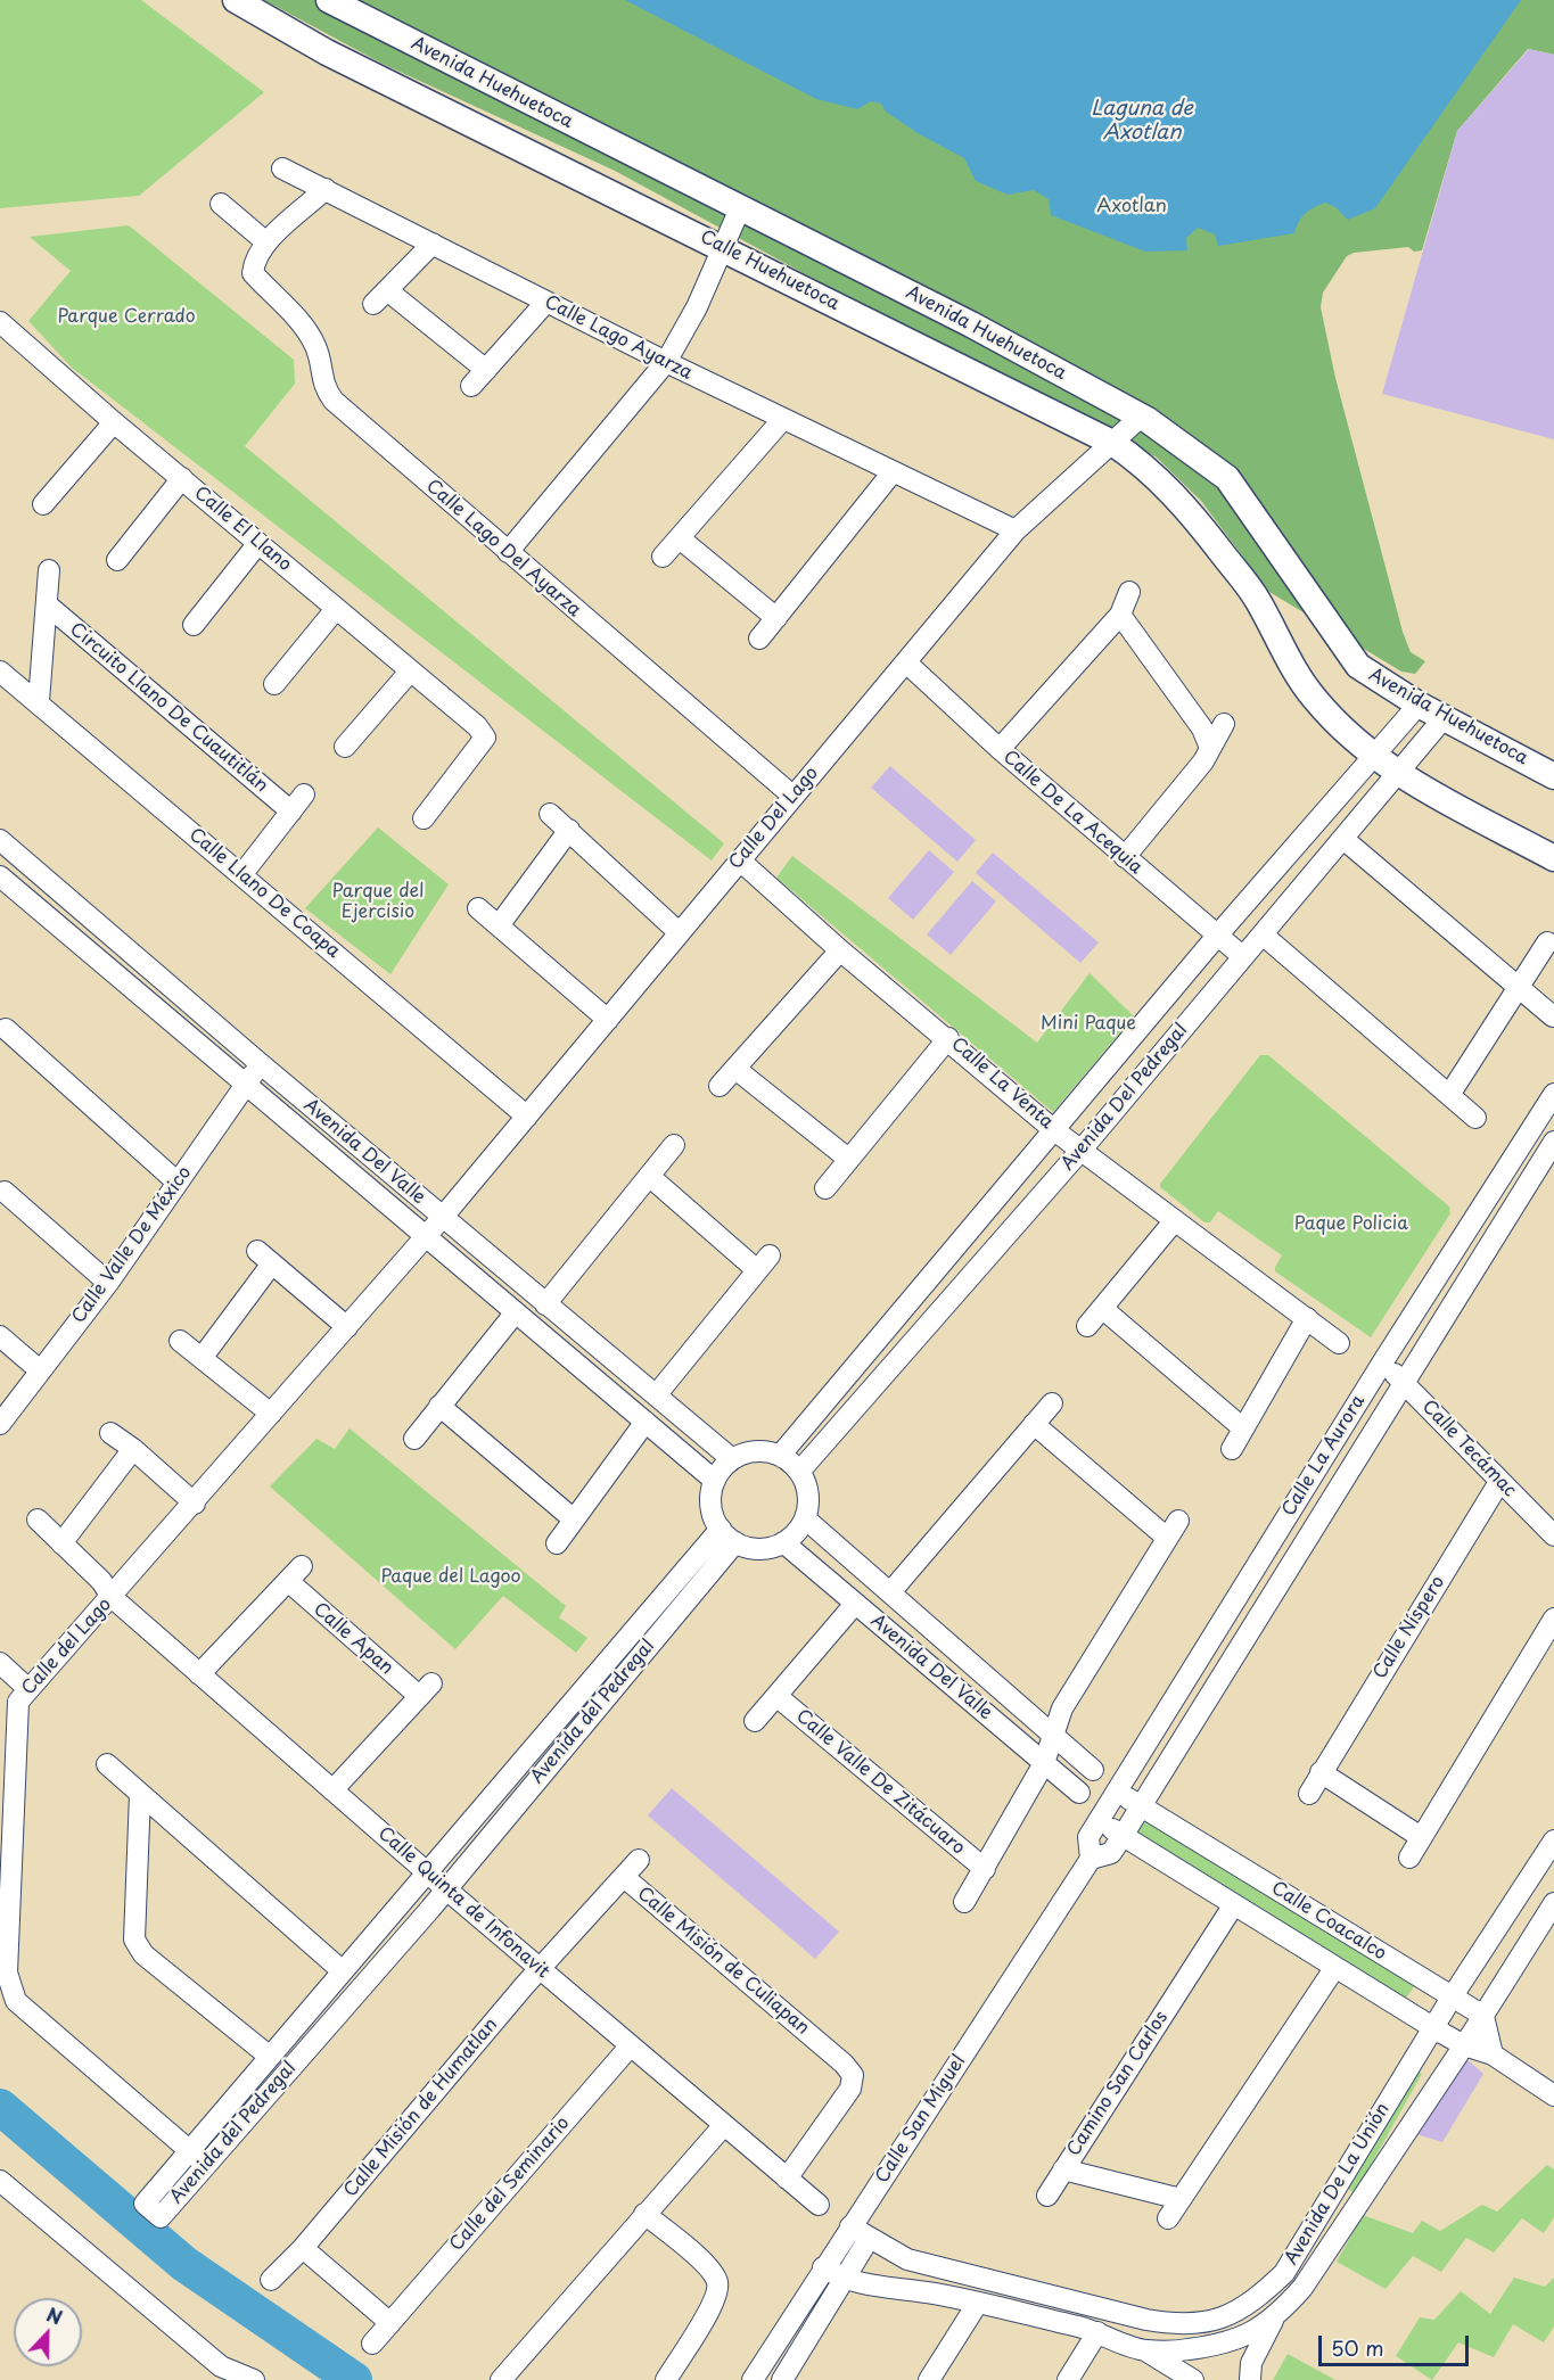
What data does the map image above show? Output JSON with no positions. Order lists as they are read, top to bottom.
{
  "streets": {
    "main road": ["Avenida Huehuetoca", "Calle Huehuetoca"],
    "street": [
      "Calle Lago Ayarza",
      "Calle El Llano",
      "Calle Lago Del Ayarza",
      "Circuito Llano De Cuautitlán",
      "Calle De La Acequia",
      "Calle Del Lago",
      "Calle Llano De Coapa",
      "Calle La Venta",
      "Avenida Del Pedregal",
      "Avenida Del Valle",
      "Calle Valle De México",
      "Calle Tecámac",
      "Calle La Aurora",
      "Calle Níspero",
      "Calle Apan",
      "Calle del Lago",
      "Avenida del Pedregal",
      "Calle Valle De Zitácuaro",
      "Calle Quinta de Infonavit",
      "Calle Coacalco",
      "Calle Misión de Culiapan",
      "Camino San Carlos",
      "Calle Misión de Humatlan",
      "Calle San Miguel",
      "Calle del Seminario",
      "Avenida De La Unión"
    ]
  },
  "crossings": [
    ["Avenida Huehuetoca", "Calle Del Lago"],
    ["Avenida Huehuetoca", "Avenida Del Pedregal"],
    ["Calle Huehuetoca", "Calle Del Lago"],
    ["Calle Huehuetoca", "Avenida Del Pedregal"],
    ["Calle Lago Ayarza", "Calle Del Lago"],
    ["Calle Lago Del Ayarza", "Calle Del Lago"],
    ["Circuito Llano De Cuautitlán", "Calle Llano De Coapa"],
    ["Calle De La Acequia", "Calle Del Lago"],
    ["Calle De La Acequia", "Avenida Del Pedregal"],
    ["Calle Del Lago", "Calle Llano De Coapa"],
    ["Calle Del Lago", "Calle La Venta"],
    ["Calle Del Lago", "Avenida Del Valle"],
    ["Calle Del Lago", "Calle del Lago"],
    ["Calle La Venta", "Avenida Del Pedregal"],
    ["Avenida Del Pedregal", "Avenida Del Valle"],
    ["Avenida Del Pedregal", "Avenida del Pedregal"],
    ["Avenida Del Valle", "Calle Valle De México"],
    ["Avenida Del Valle", "Calle del Lago"],
    ["Avenida Del Valle", "Avenida del Pedregal"],
    ["Avenida Del Valle", "Calle Valle De Zitácuaro"],
    ["Calle Tecámac", "Calle La Aurora"],
    ["Calle Tecámac", "Calle Níspero"],
    ["Calle La Aurora", "Calle Coacalco"],
    ["Calle La Aurora", "Calle San Miguel"],
    ["Calle Apan", "Calle Quinta de Infonavit"],
    ["Calle del Lago", "Avenida del Pedregal"],
    ["Calle del Lago", "Calle Quinta de Infonavit"],
    ["Avenida del Pedregal", "Calle Quinta de Infonavit"],
    ["Calle Quinta de Infonavit", "Calle Misión de Culiapan"],
    ["Calle Quinta de Infonavit", "Calle Misión de Humatlan"],
    ["Calle Quinta de Infonavit", "Calle del Seminario"],
    ["Calle Coacalco", "Camino San Carlos"],
    ["Calle Coacalco", "Calle San Miguel"],
    ["Calle Coacalco", "Avenida De La Unión"],
    ["Calle Misión de Culiapan", "Calle Misión de Humatlan"],
    ["Calle San Miguel", "Avenida De La Unión"]
  ],
  "water": ["Laguna de Axotlan"],
  "parks": [
    "Axotlan",
    "Parque Cerrado",
    "Parque del Ejercisio",
    "Mini Paque",
    "Paque Policia",
    "Paque del Lagoo"
  ],
  "scale_bar": "50 m",
  "north": "top"
}
